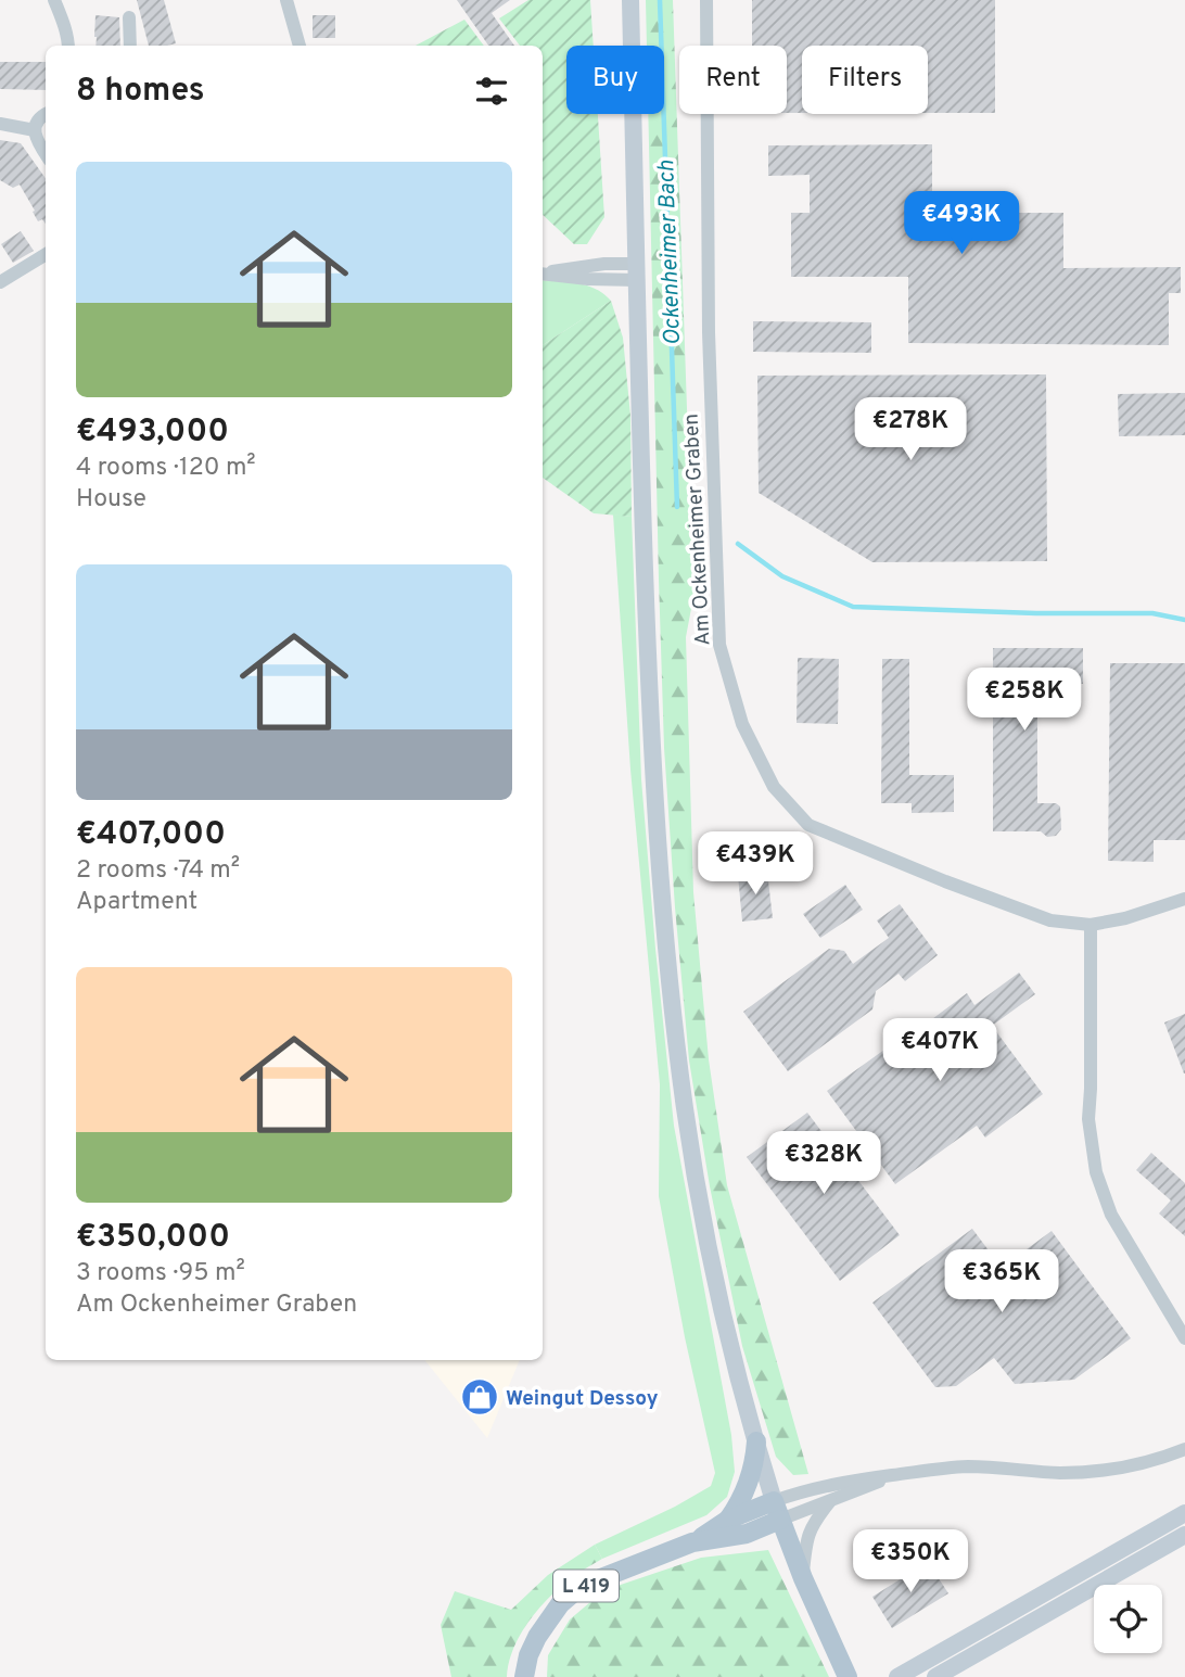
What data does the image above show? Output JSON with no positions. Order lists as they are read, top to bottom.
{
  "streets": {
    "main road": ["L 419"],
    "street": ["Am Ockenheimer Graben"]
  },
  "water": ["Ockenheimer Bach"],
  "places": {
    "shop": ["Weingut Dessoy"]
  },
  "page": {
    "chip": ["Buy", "Rent", "Filters"],
    "heading": "8 homes",
    "list": [
      {
        "name": "€493,000",
        "note": "4 rooms · 120 m² · House"
      },
      {
        "name": "€407,000",
        "note": "2 rooms · 74 m² · Apartment"
      },
      {
        "name": "€350,000",
        "note": "3 rooms · 95 m² · Am Ockenheimer Graben"
      }
    ],
    "price": [
      "€493K",
      "€278K",
      "€258K",
      "€439K",
      "€407K",
      "€328K",
      "€365K",
      "€350K"
    ]
  }
}
